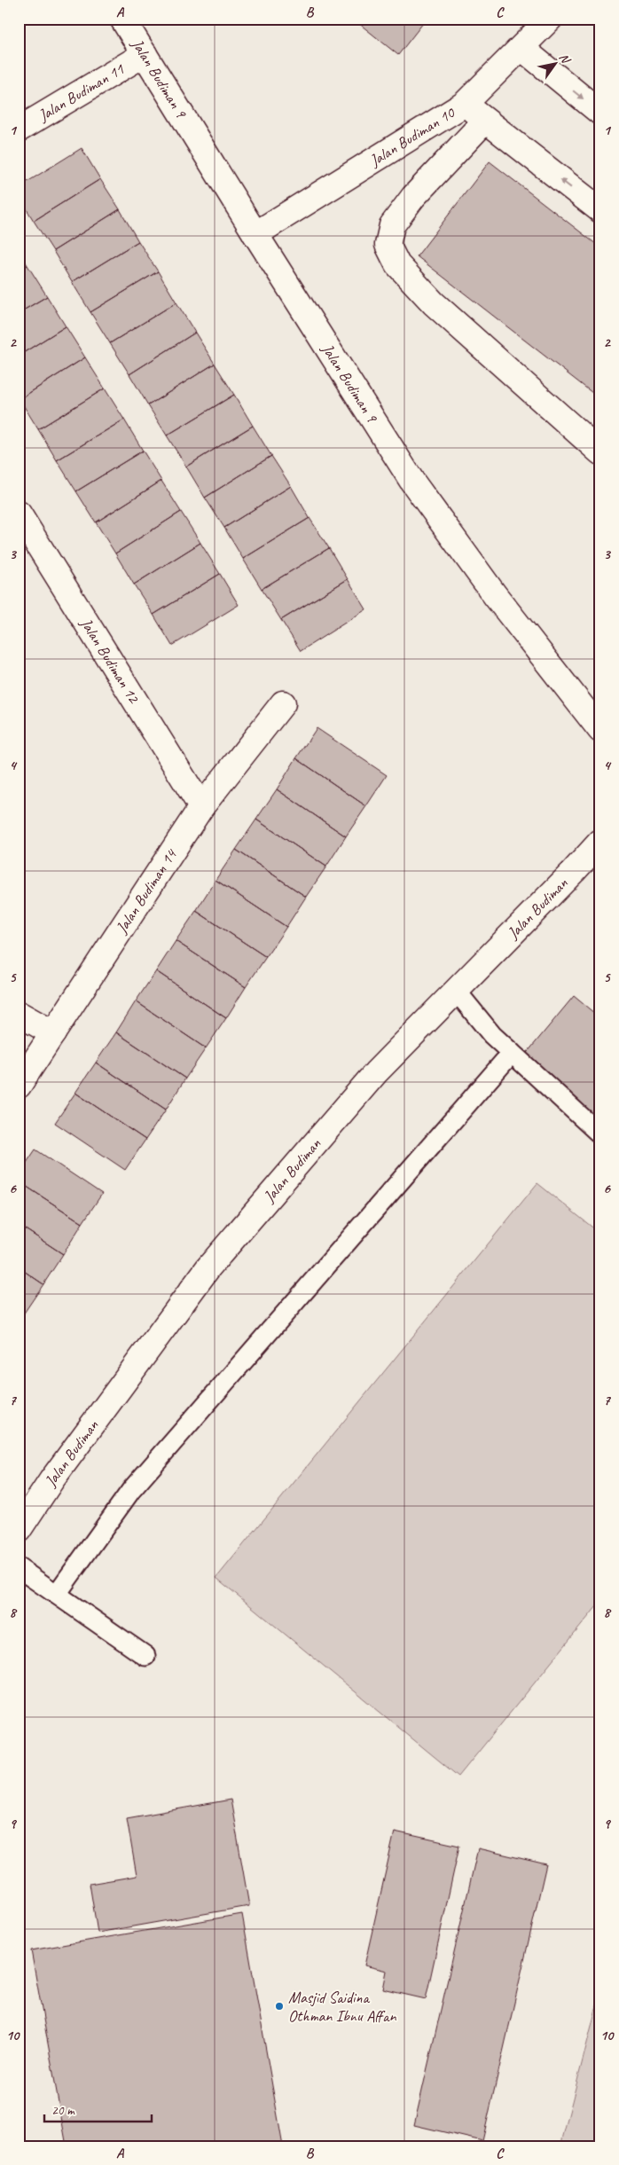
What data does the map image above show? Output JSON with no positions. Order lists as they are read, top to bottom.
{
  "streets": {
    "street": [
      "Jalan Budiman 9",
      "Jalan Budiman 11",
      "Jalan Budiman 10",
      "Jalan Budiman 12",
      "Jalan Budiman 14",
      "Jalan Budiman"
    ]
  },
  "crossings": [
    ["Jalan Budiman 9", "Jalan Budiman 11"],
    ["Jalan Budiman 9", "Jalan Budiman 10"],
    ["Jalan Budiman 12", "Jalan Budiman 14"]
  ],
  "places": ["Masjid Saidina Othman Ibnu Affan"],
  "scale_bar": "20 m",
  "north": "top right",
  "grid": {
    "columns": ["A", "B", "C"],
    "rows": [
      "1",
      "2",
      "3",
      "4",
      "5",
      "6",
      "7",
      "8",
      "9",
      "10"
    ]
  }
}
